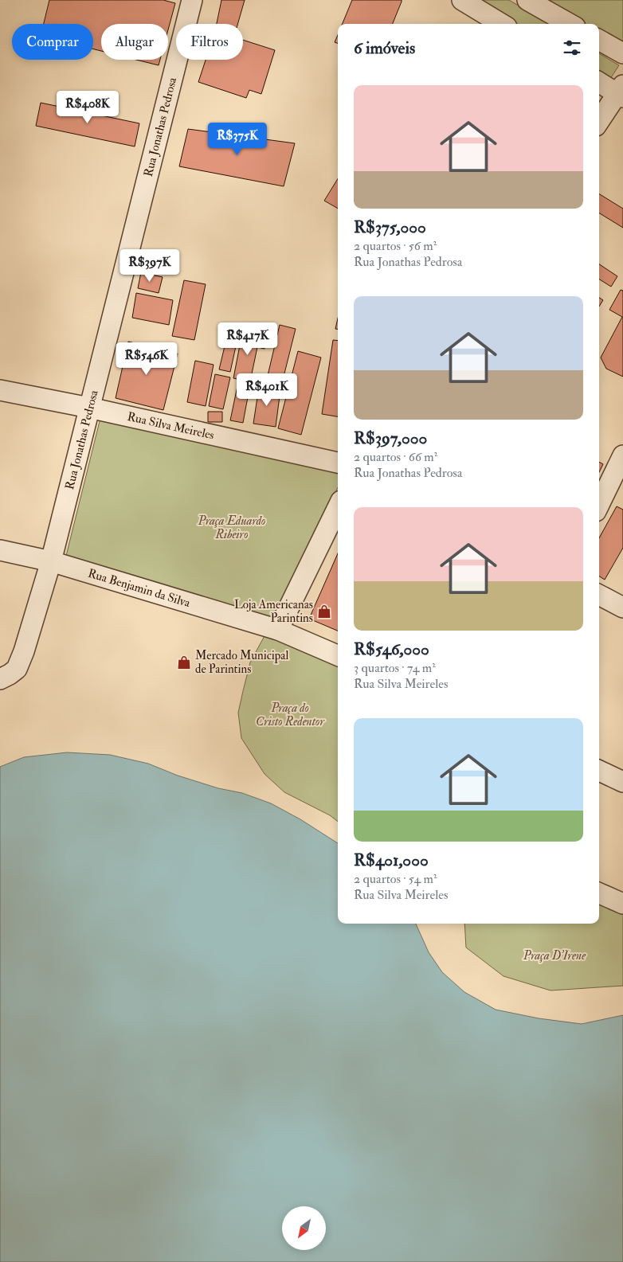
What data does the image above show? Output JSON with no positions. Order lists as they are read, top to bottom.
{
  "streets": {
    "street": ["Rua Jonathas Pedrosa", "Rua Silva Meireles", "Rua Benjamin da Silva"]
  },
  "crossings": [
    ["Rua Jonathas Pedrosa", "Rua Silva Meireles"],
    ["Rua Jonathas Pedrosa", "Rua Benjamin da Silva"]
  ],
  "parks": ["Praça Eduardo Ribeiro", "Praça do Cristo Redentor", "Praça D'Irene"],
  "places": {
    "shop": ["Loja Americanas Parintins", "Mercado Municipal de Parintins"]
  },
  "north": "bottom left",
  "page": {
    "chip": ["Comprar", "Alugar", "Filtros"],
    "heading": "6 imóveis",
    "list": [
      {
        "name": "R$375,000",
        "note": "2 quartos · 56 m² · Rua Jonathas Pedrosa"
      },
      {
        "name": "R$397,000",
        "note": "2 quartos · 66 m² · Rua Jonathas Pedrosa"
      },
      {
        "name": "R$546,000",
        "note": "3 quartos · 74 m² · Rua Silva Meireles"
      },
      {
        "name": "R$401,000",
        "note": "2 quartos · 54 m² · Rua Silva Meireles"
      }
    ],
    "price": [
      "R$408K",
      "R$375K",
      "R$397K",
      "R$417K",
      "R$546K",
      "R$401K"
    ]
  }
}
